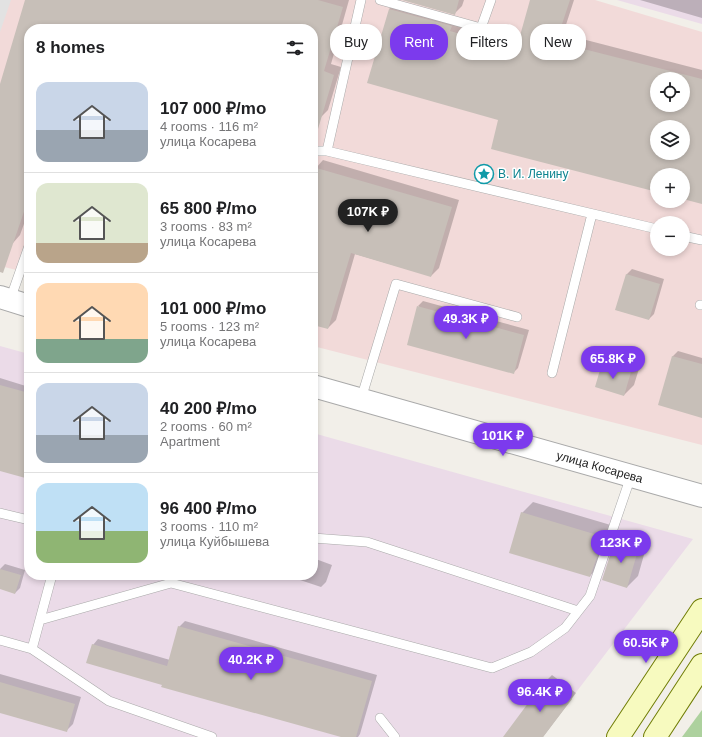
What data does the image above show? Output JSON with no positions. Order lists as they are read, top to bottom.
{
  "streets": {
    "street": ["улица Косарева"]
  },
  "places": {
    "place": ["В. И. Ленину"]
  },
  "page": {
    "chip": [
      "Buy",
      "Rent",
      "Filters",
      "New"
    ],
    "heading": "8 homes",
    "map_buttons": ["+", "−"],
    "list": [
      {
        "name": "107 000 ₽/mo",
        "note": "4 rooms · 116 m² · улица Косарева"
      },
      {
        "name": "65 800 ₽/mo",
        "note": "3 rooms · 83 m² · улица Косарева"
      },
      {
        "name": "101 000 ₽/mo",
        "note": "5 rooms · 123 m² · улица Косарева"
      },
      {
        "name": "40 200 ₽/mo",
        "note": "2 rooms · 60 m² · Apartment"
      },
      {
        "name": "96 400 ₽/mo",
        "note": "3 rooms · 110 m² · улица Куйбышева"
      }
    ],
    "price": [
      "107K ₽",
      "49.3K ₽",
      "65.8K ₽",
      "101K ₽",
      "123K ₽",
      "60.5K ₽",
      "40.2K ₽",
      "96.4K ₽"
    ]
  }
}
